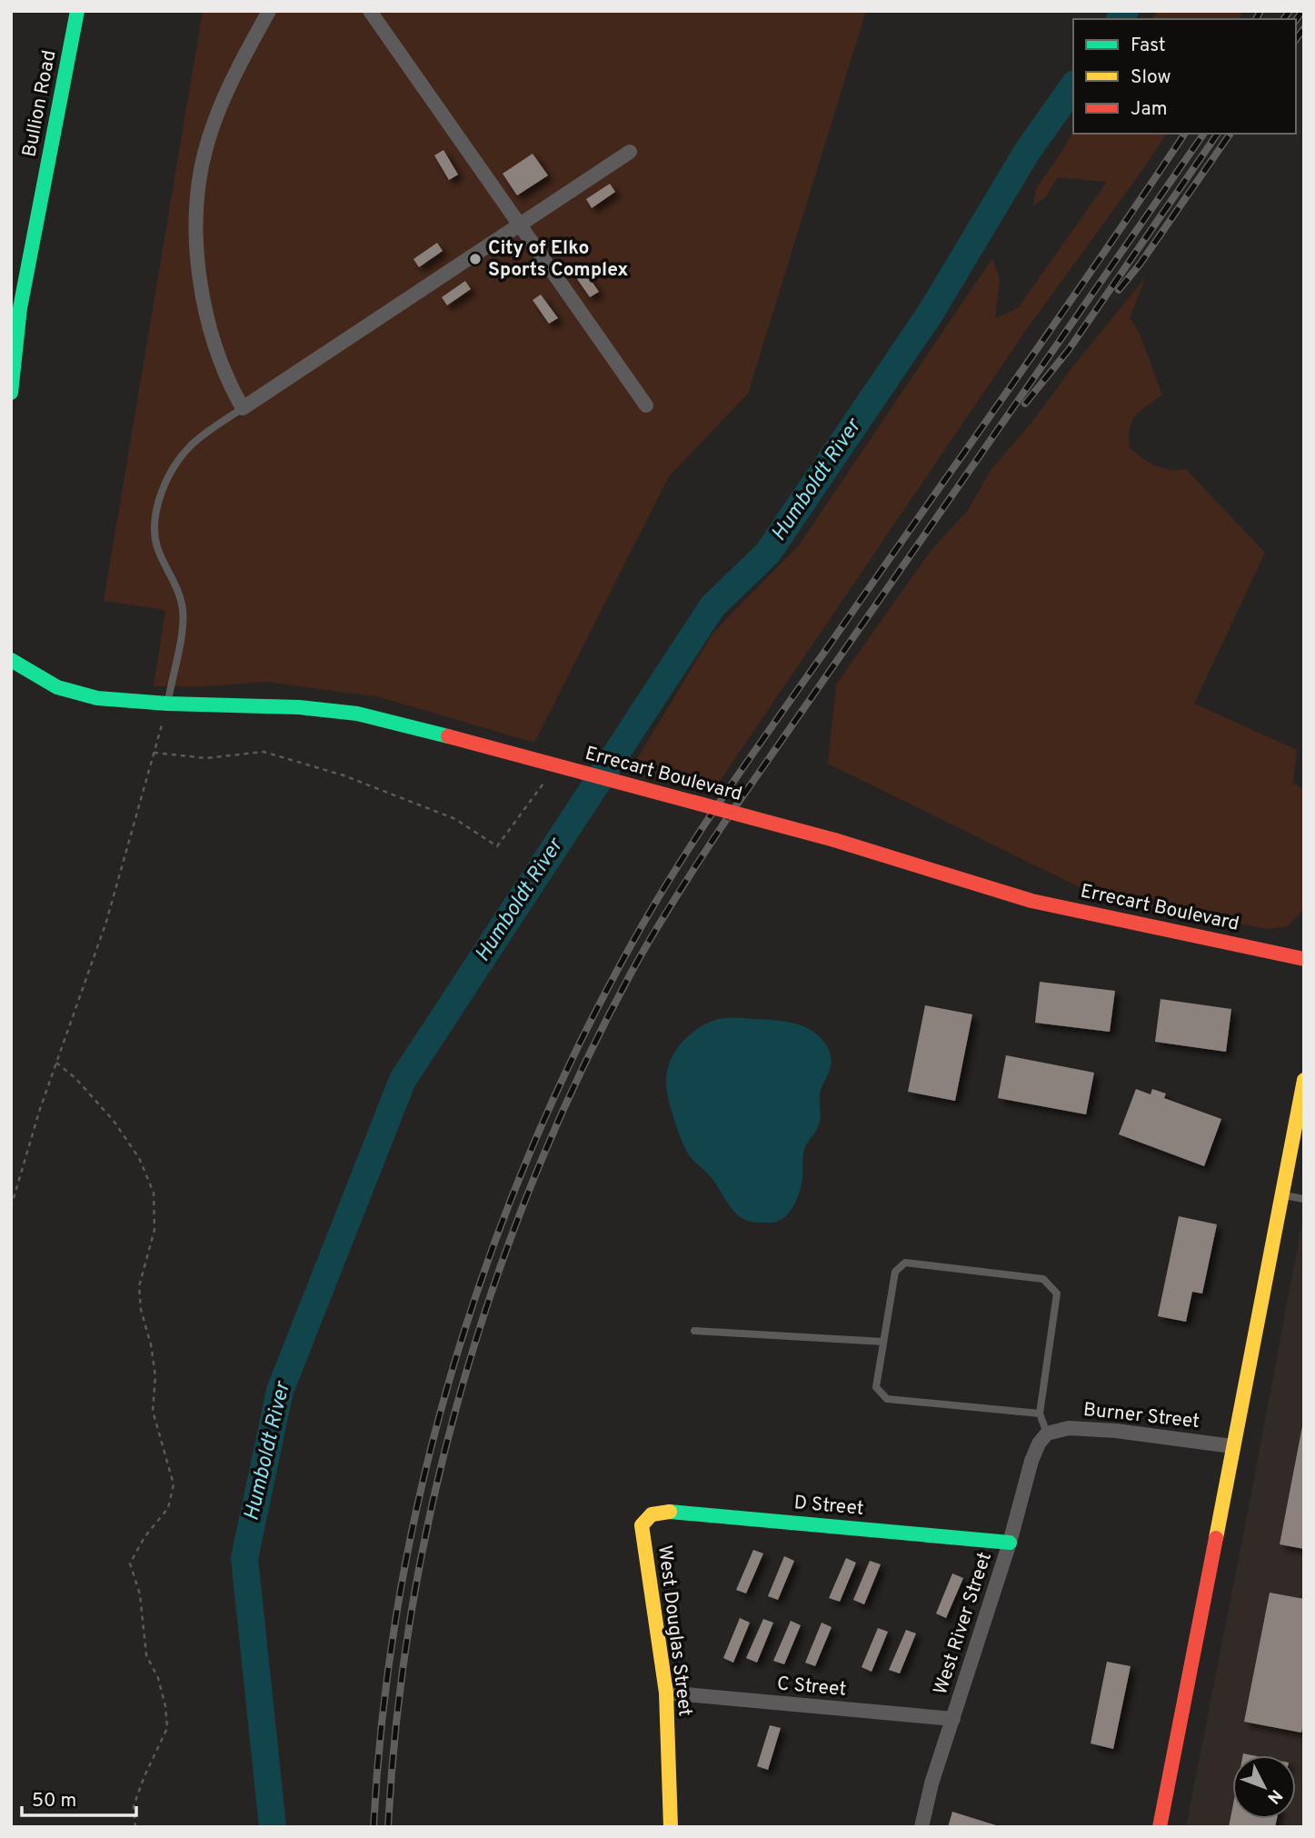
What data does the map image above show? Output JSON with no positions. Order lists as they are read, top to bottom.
{
  "streets": {
    "street": [
      "Bullion Road",
      "Errecart Boulevard",
      "Burner Street",
      "D Street",
      "West River Street",
      "West Douglas Street",
      "C Street"
    ]
  },
  "crossings": [
    ["Burner Street", "West River Street"],
    ["D Street", "West River Street"],
    ["D Street", "West Douglas Street"],
    ["West River Street", "C Street"],
    ["West Douglas Street", "C Street"]
  ],
  "water": ["Humboldt River"],
  "places": ["City of Elko Sports Complex"],
  "legend": ["Fast", "Slow", "Jam"],
  "scale_bar": "50 m",
  "north": "bottom right"
}
